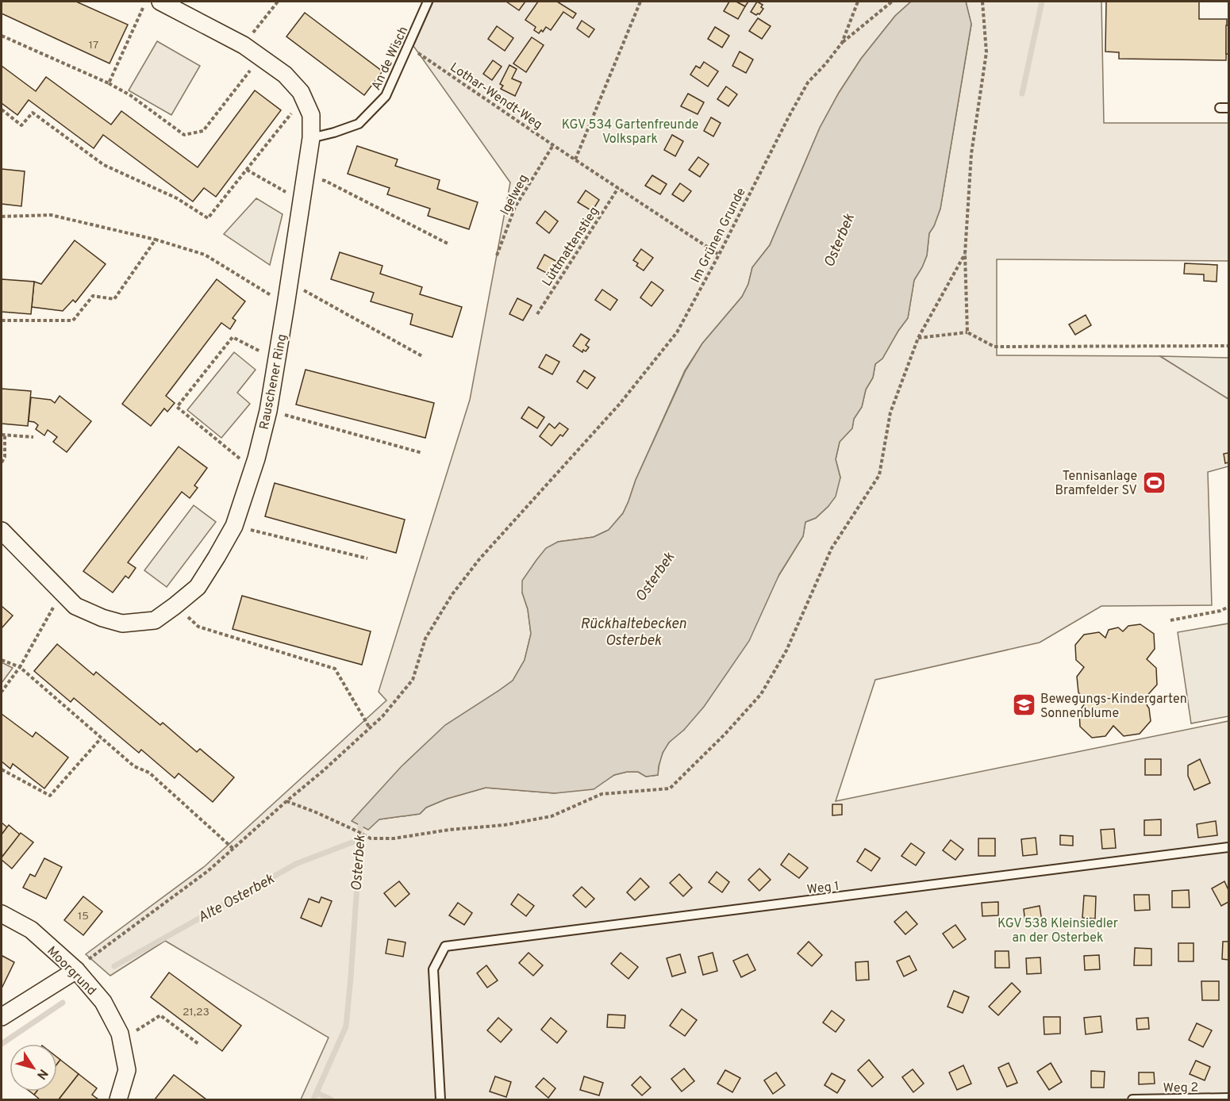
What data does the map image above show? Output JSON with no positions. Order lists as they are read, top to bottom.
{
  "streets": {
    "street": ["Rauschener Ring", "Moorgrund"],
    "lane": ["An de Wisch", "Weg 1", "Weg 2"],
    "path": [
      "Lothar-Wendt-Weg",
      "Igelweg",
      "Im Grünen Grunde",
      "Lüttmattenstieg"
    ]
  },
  "crossings": [
    ["An de Wisch", "Lothar-Wendt-Weg"],
    ["An de Wisch", "Rauschener Ring"],
    ["Lothar-Wendt-Weg", "Igelweg"],
    ["Lothar-Wendt-Weg", "Im Grünen Grunde"],
    ["Lothar-Wendt-Weg", "Lüttmattenstieg"],
    ["Im Grünen Grunde", "Moorgrund"]
  ],
  "water": ["Osterbek", "Rückhaltebecken Osterbek", "Alte Osterbek"],
  "parks": ["KGV 534 Gartenfreunde Volkspark", "KGV 538 Kleinsiedler an der Osterbek"],
  "places": {
    "sports": ["Tennisanlage Bramfelder SV"],
    "school or university": ["Bewegungs-Kindergarten Sonnenblume"]
  },
  "house_numbers": ["17", "15", "21,23"],
  "north": "bottom right"
}
